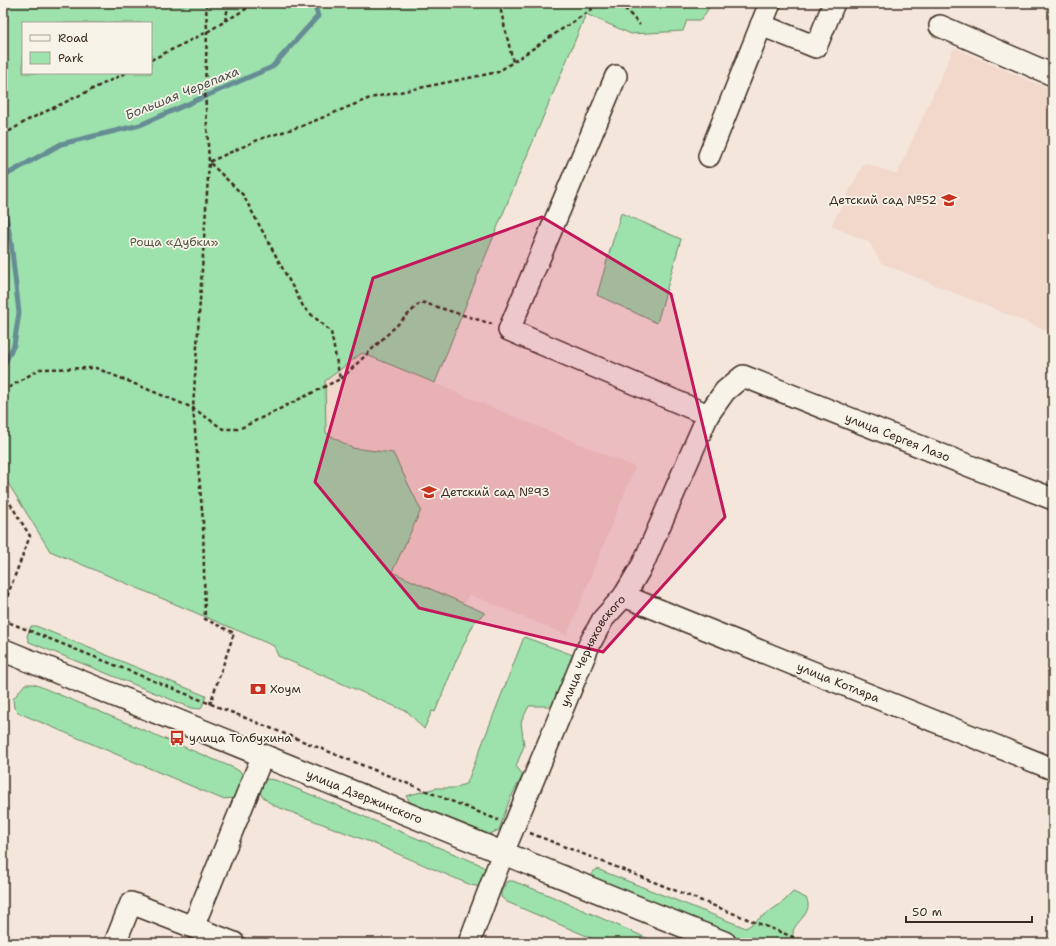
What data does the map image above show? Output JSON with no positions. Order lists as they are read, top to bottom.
{
  "streets": {
    "main road": ["улица Дзержинского"],
    "street": ["улица Сергея Лазо", "улица Черняховского", "улица Котляра"]
  },
  "crossings": [
    ["улица Сергея Лазо", "улица Черняховского"],
    ["улица Черняховского", "улица Котляра"],
    ["улица Черняховского", "улица Дзержинского"]
  ],
  "water": ["Большая Черепаха"],
  "parks": ["Роща «Дубки»"],
  "places": {
    "school or university": ["Детский сад №52", "Детский сад №93"],
    "bank": ["Хоум"],
    "bus stop": ["улица Толбухина"]
  },
  "legend": ["Road", "Park"],
  "scale_bar": "50 m"
}
